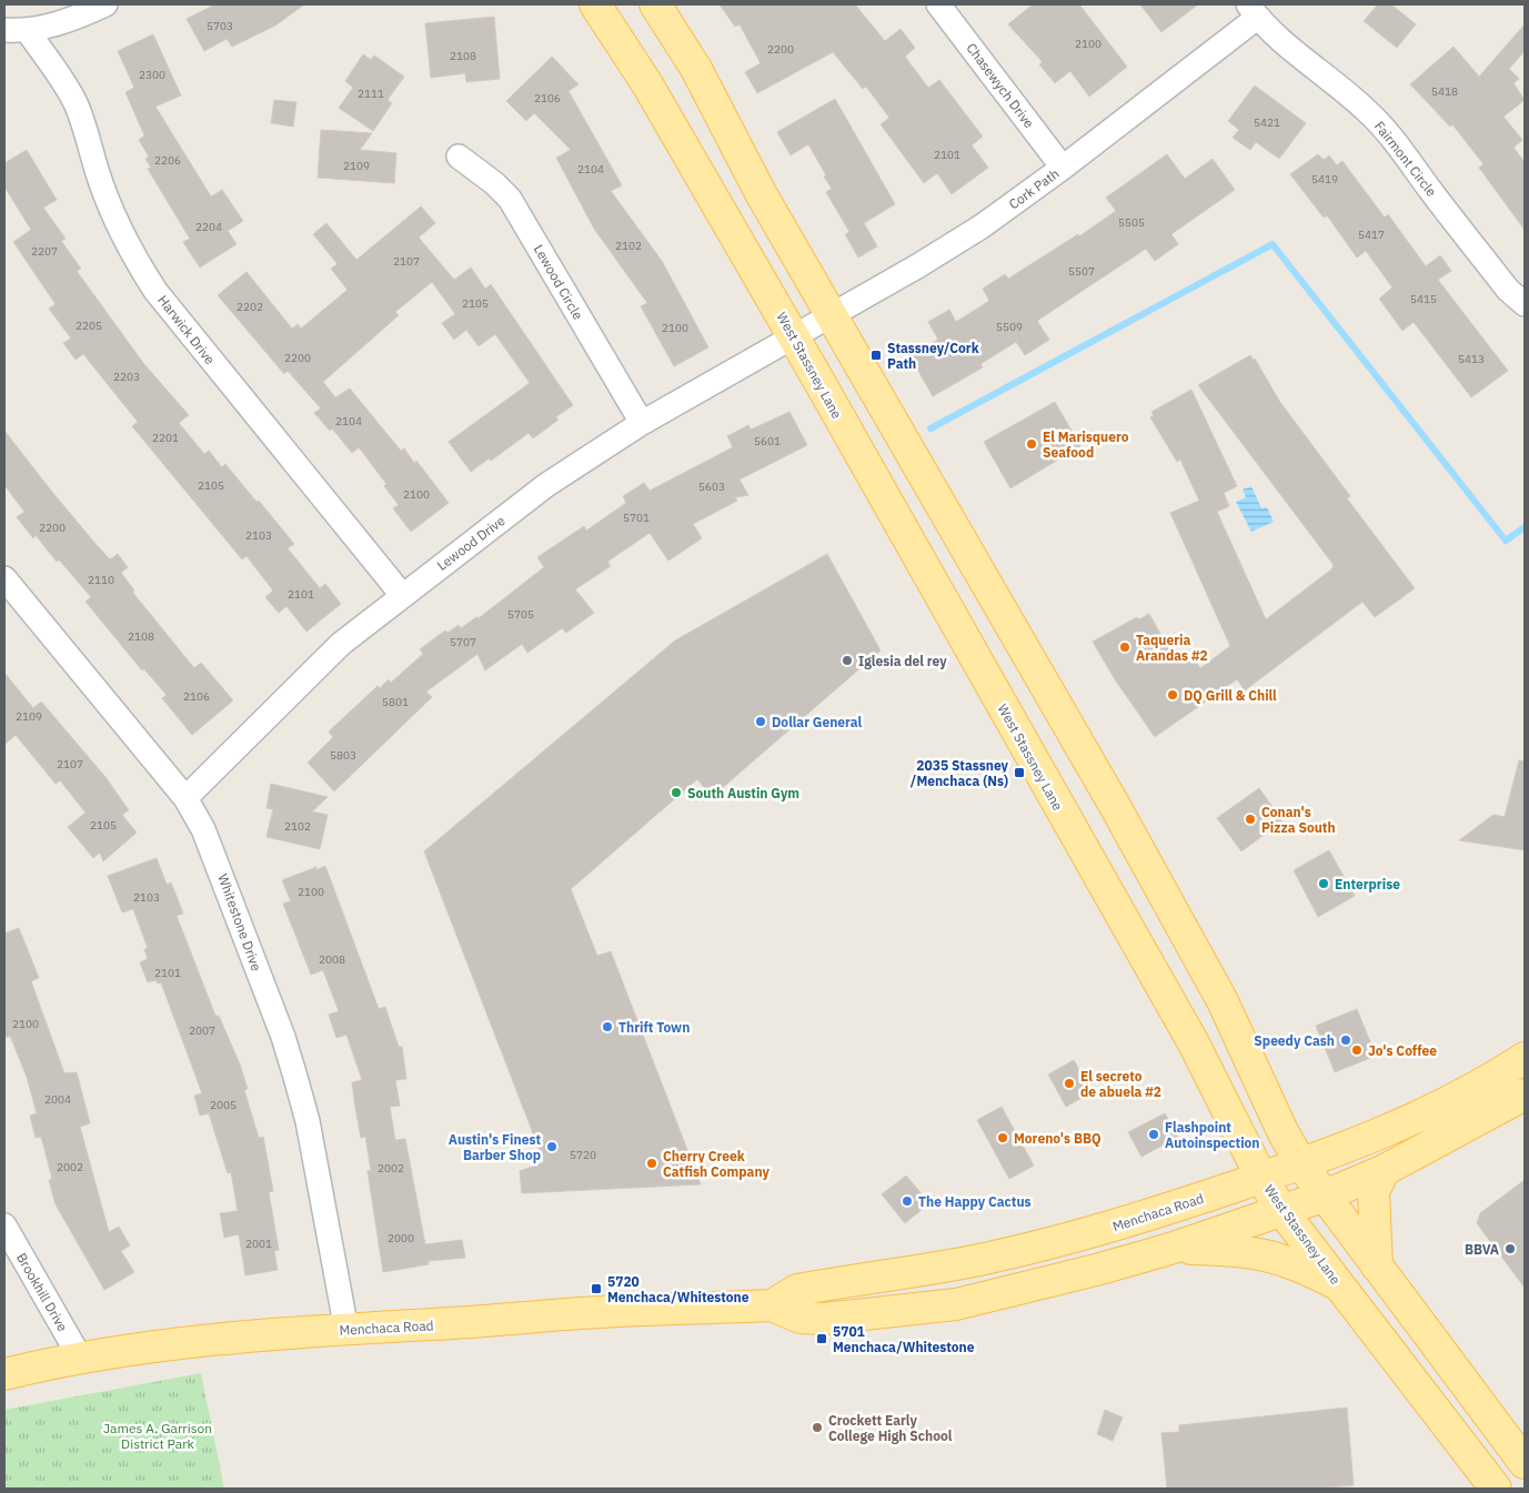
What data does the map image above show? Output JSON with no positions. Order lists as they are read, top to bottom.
{
  "streets": {
    "main road": ["West Stassney Lane", "Menchaca Road"],
    "street": [
      "Chasewych Drive",
      "Fairmont Circle",
      "Cork Path",
      "Lewood Circle",
      "Harwick Drive",
      "Lewood Drive",
      "Whitestone Drive",
      "Brookhill Drive"
    ]
  },
  "crossings": [
    ["Chasewych Drive", "Cork Path"],
    ["Fairmont Circle", "Cork Path"],
    ["Cork Path", "West Stassney Lane"],
    ["Cork Path", "Lewood Drive"],
    ["Lewood Circle", "Lewood Drive"],
    ["Harwick Drive", "Lewood Drive"],
    ["West Stassney Lane", "Lewood Drive"],
    ["West Stassney Lane", "Menchaca Road"],
    ["Lewood Drive", "Whitestone Drive"],
    ["Whitestone Drive", "Menchaca Road"],
    ["Menchaca Road", "Brookhill Drive"]
  ],
  "parks": ["James A. Garrison District Park"],
  "places": {
    "transit": [
      "Stassney/Cork Path",
      "2035 Stassney /Menchaca (Ns)",
      "5720 Menchaca/Whitestone",
      "5701 Menchaca/Whitestone"
    ],
    "other": [
      "El Marisquero Seafood",
      "Taqueria Arandas #2",
      "Iglesia del rey",
      "DQ Grill & Chill",
      "Dollar General",
      "South Austin Gym",
      "Conan's Pizza South",
      "Enterprise",
      "Thrift Town",
      "Speedy Cash",
      "Jo's Coffee",
      "El secreto de abuela #2",
      "Flashpoint Autoinspection",
      "Moreno's BBQ",
      "Austin's Finest Barber Shop",
      "Cherry Creek Catfish Company",
      "The Happy Cactus",
      "BBVA",
      "Crockett Early College High School"
    ]
  },
  "house_numbers": [
    "5703",
    "2100",
    "2200",
    "2108",
    "2300",
    "5418",
    "2111",
    "2106",
    "5421",
    "2101",
    "2206",
    "2109",
    "2104",
    "5419",
    "5505",
    "2204",
    "5417",
    "2102",
    "2207",
    "2107",
    "5507",
    "5415",
    "2105",
    "2202",
    "2205",
    "5509",
    "2100",
    "2200",
    "5413",
    "2203",
    "2104",
    "2201",
    "5601",
    "2105",
    "5603",
    "2100",
    "5701",
    "2200",
    "2103",
    "2110",
    "2101",
    "5705",
    "2108",
    "5707",
    "2106",
    "5801",
    "2109",
    "5803",
    "2107",
    "2105",
    "2102",
    "2100",
    "2103",
    "2008",
    "2101",
    "2100",
    "2007",
    "2004",
    "2005",
    "5720",
    "2002",
    "2002",
    "2000",
    "2001"
  ]
}
